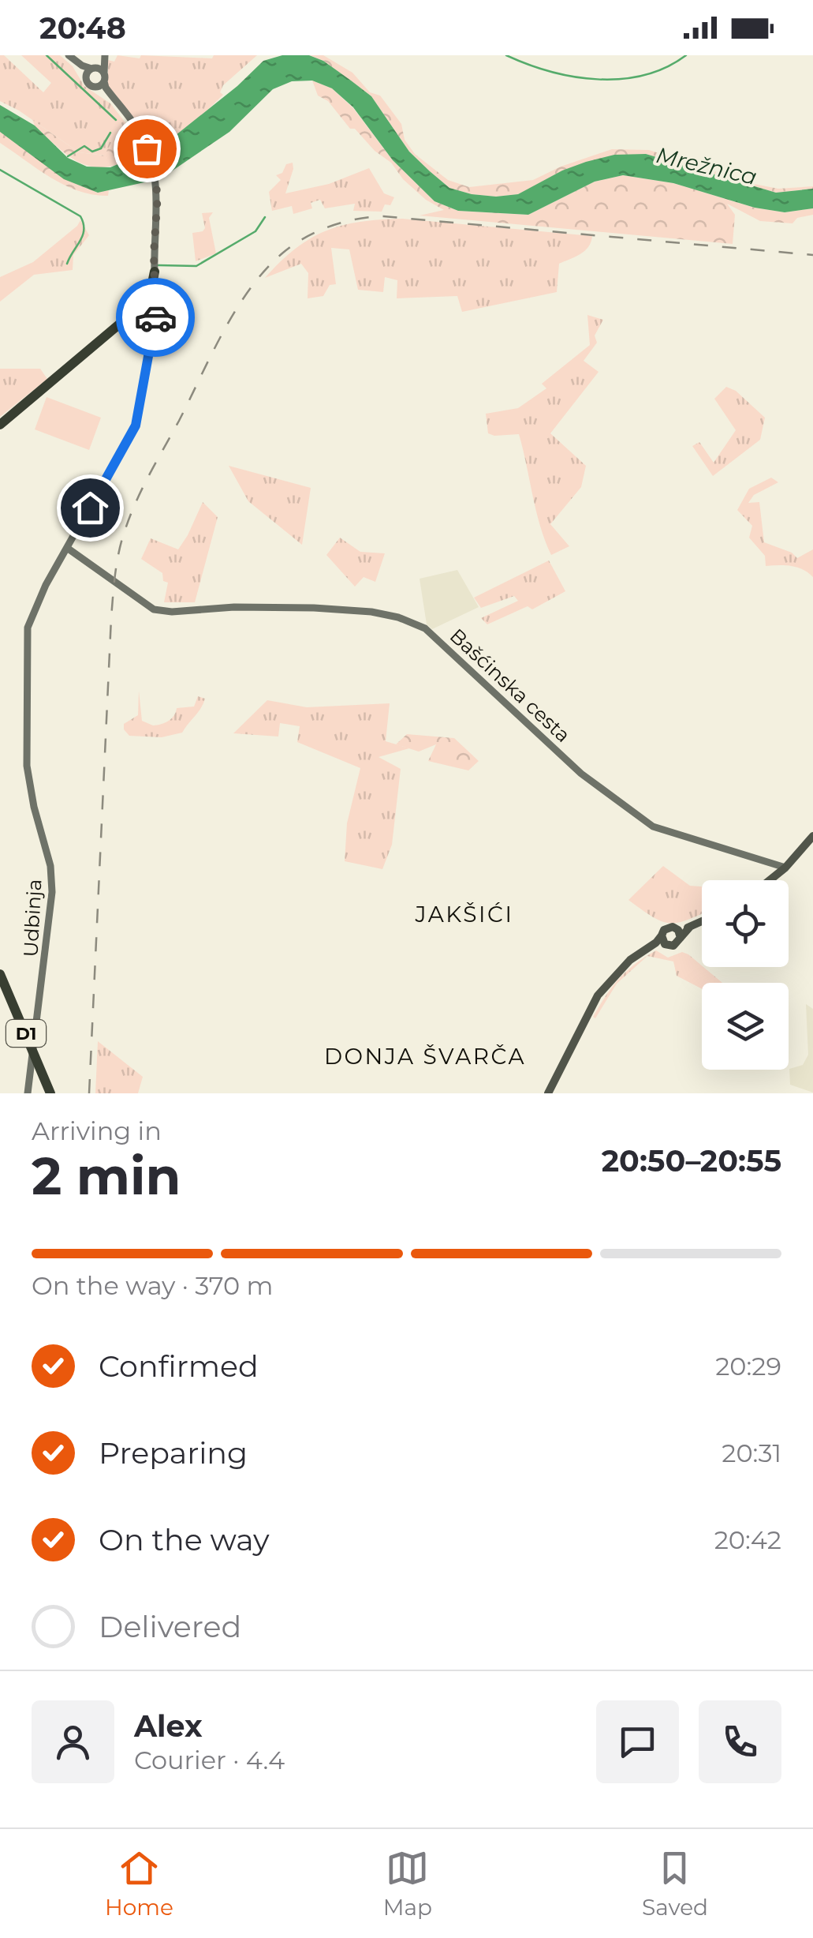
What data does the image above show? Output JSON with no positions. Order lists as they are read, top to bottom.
{
  "streets": {
    "highway": ["D1"],
    "main road": ["Bašćinska cesta", "Udbinja"]
  },
  "crossings": [
    ["Bašćinska cesta", "Udbinja"]
  ],
  "districts": ["JAKŠIĆI", "DONJA ŠVARČA"],
  "water": ["Mrežnica"],
  "page": {
    "status": "20:48",
    "heading": ["2 min", "Arriving in", "20:50–20:55"],
    "panel": ["Alex", "Courier · 4.4"],
    "bar": "On the way · 370 m",
    "list": [
      ["Confirmed", "20:29"],
      ["Preparing", "20:31"],
      ["On the way", "20:42"],
      "Delivered"
    ],
    "tabs": ["Home", "Map", "Saved"]
  }
}
